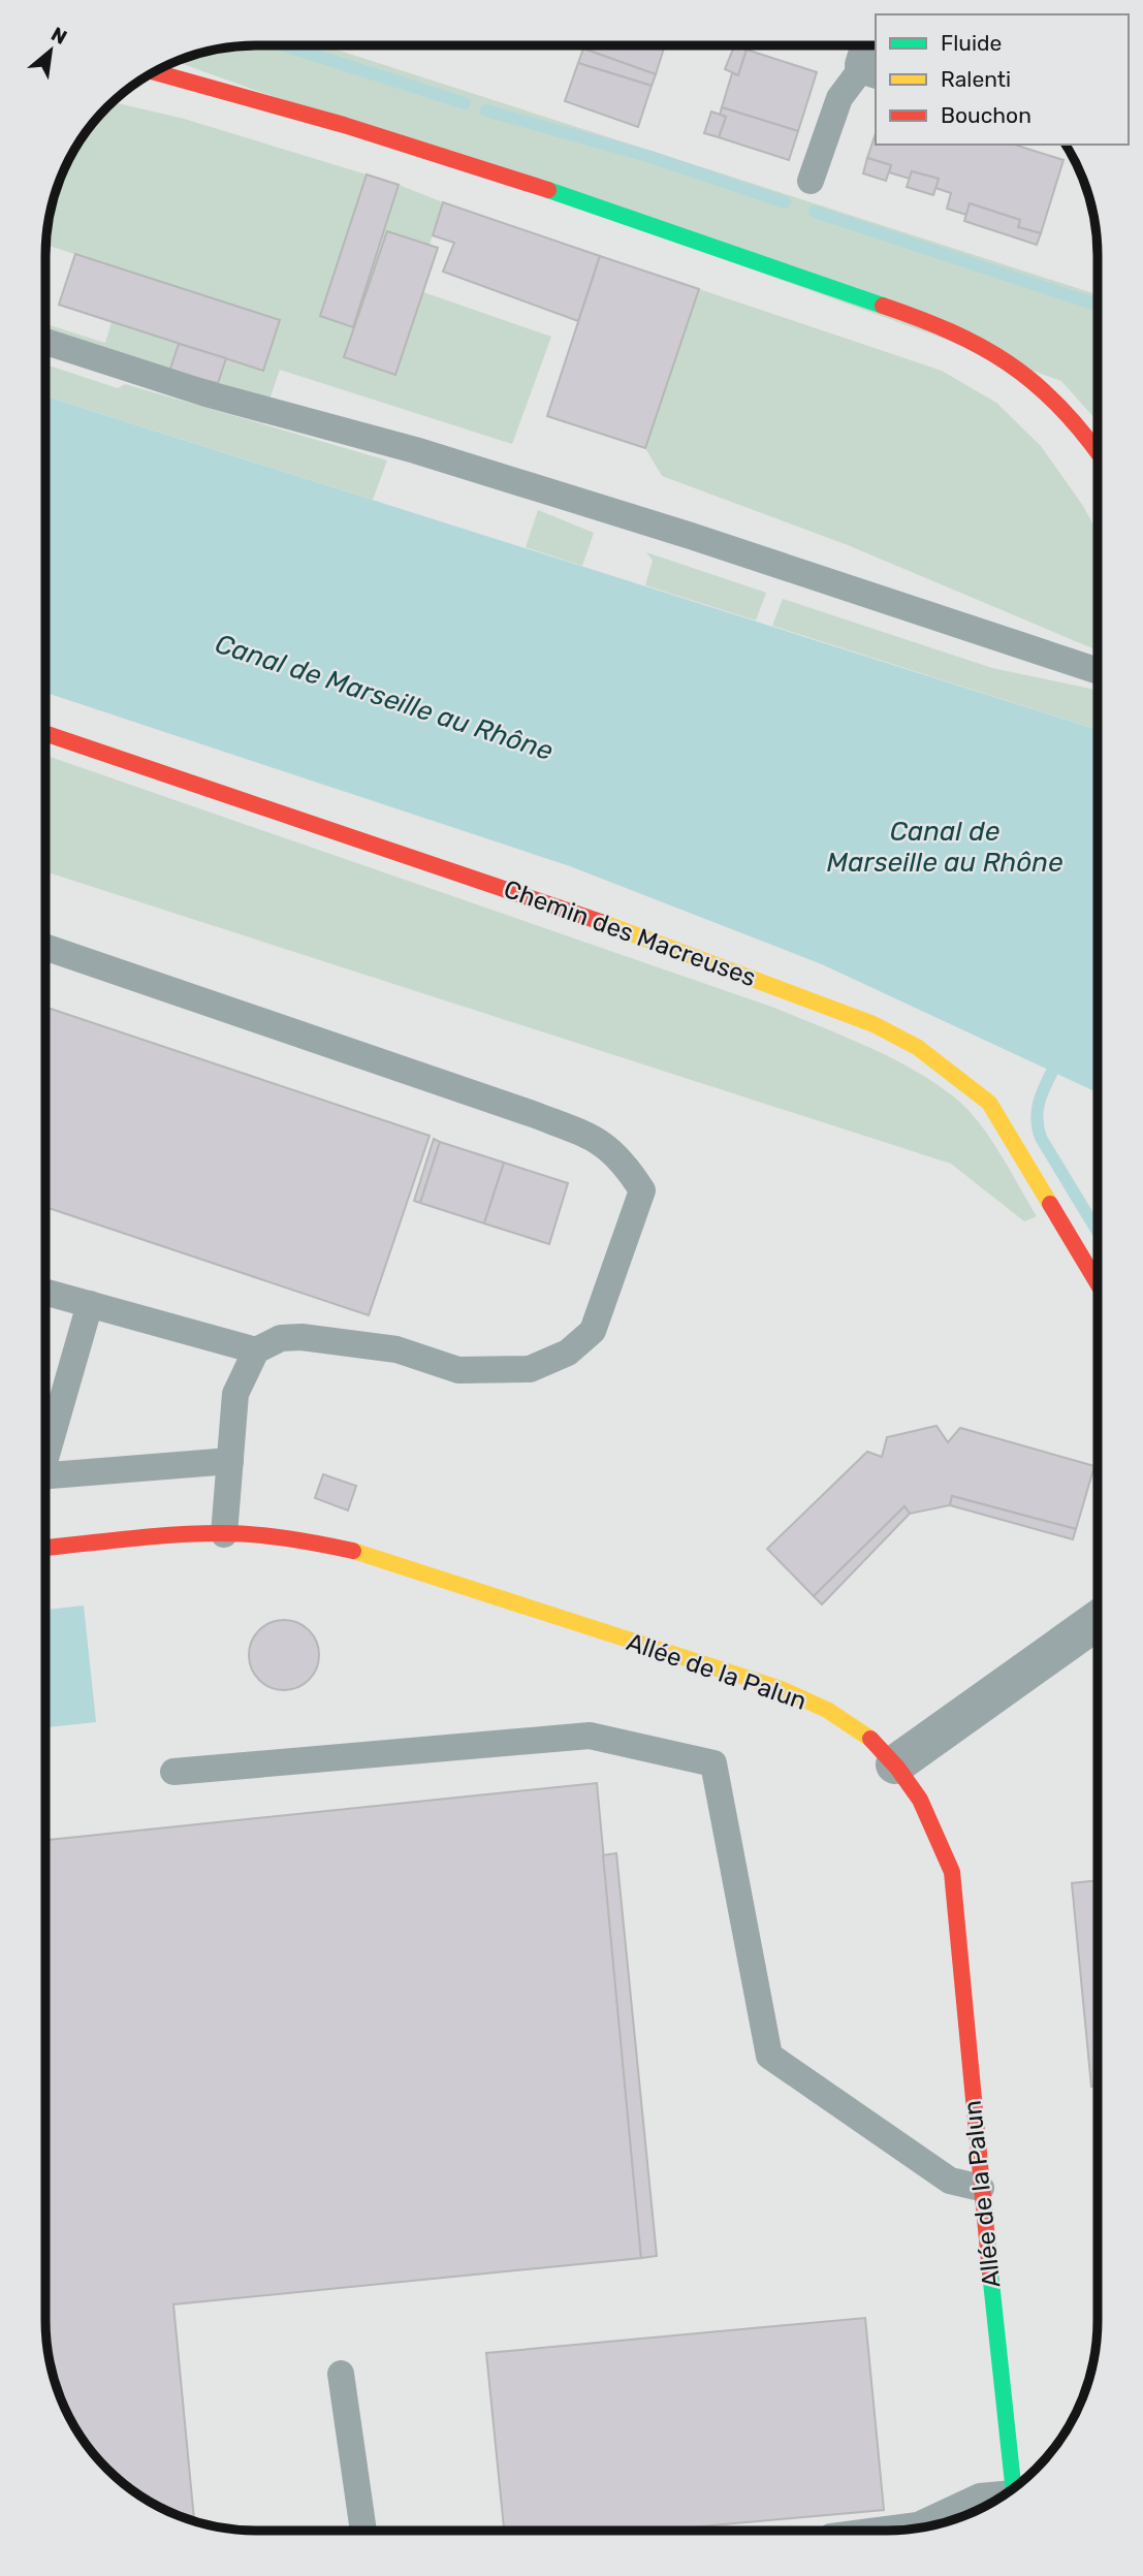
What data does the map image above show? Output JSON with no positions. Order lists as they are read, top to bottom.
{
  "streets": {
    "street": ["Chemin des Macreuses", "Allée de la Palun"]
  },
  "water": ["Canal de Marseille au Rhône"],
  "legend": ["Fluide", "Ralenti", "Bouchon"],
  "north": "top right"
}
